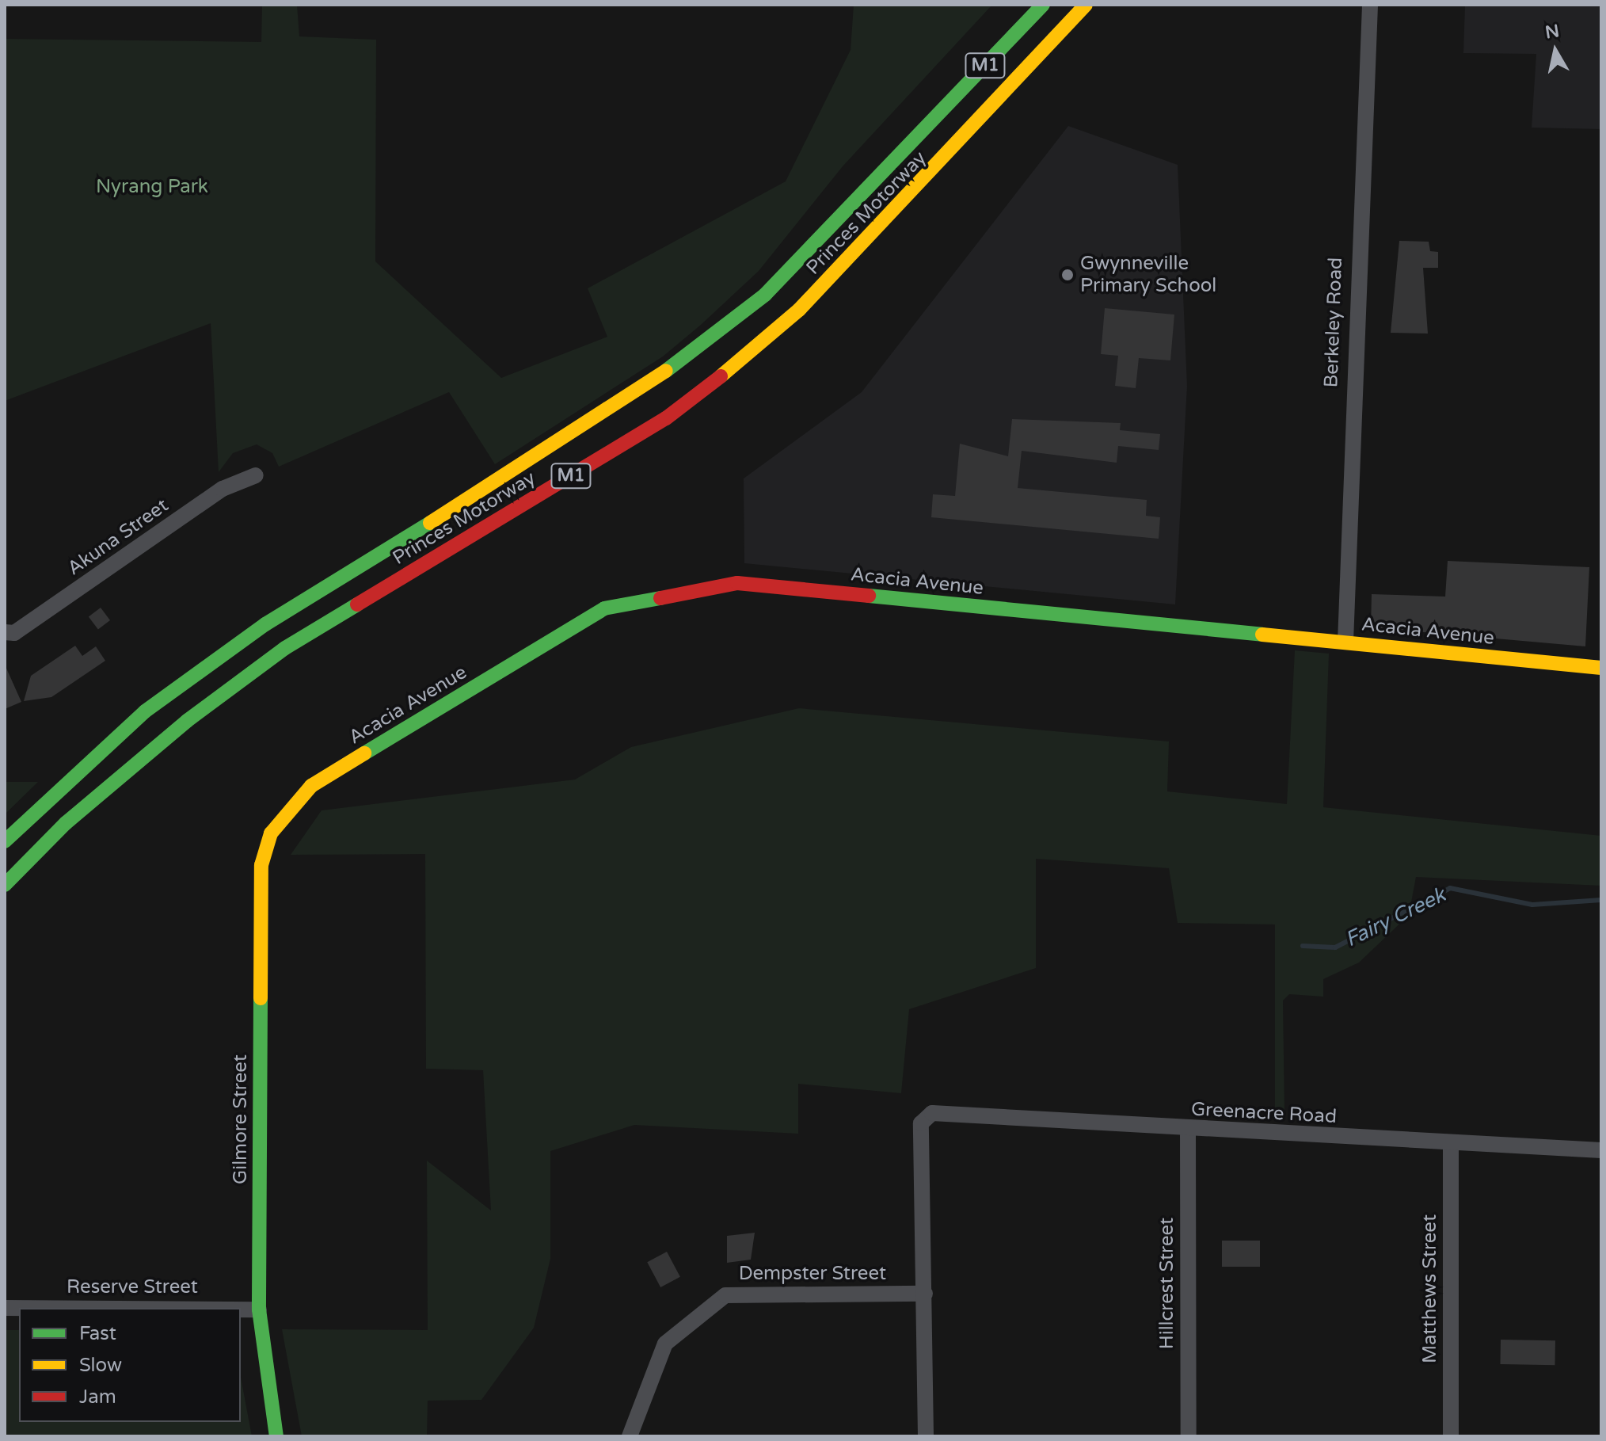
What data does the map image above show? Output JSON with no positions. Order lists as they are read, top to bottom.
{
  "streets": {
    "main road": [
      "M1",
      "Princes Motorway",
      "Acacia Avenue",
      "Gilmore Street"
    ],
    "street": [
      "Berkeley Road",
      "Akuna Street",
      "Greenacre Road",
      "Dempster Street",
      "Hillcrest Street",
      "Reserve Street",
      "Matthews Street"
    ]
  },
  "crossings": [
    ["Berkeley Road", "Acacia Avenue"],
    ["Acacia Avenue", "Gilmore Street"],
    ["Greenacre Road", "Dempster Street"],
    ["Greenacre Road", "Hillcrest Street"],
    ["Greenacre Road", "Matthews Street"],
    ["Gilmore Street", "Reserve Street"]
  ],
  "water": ["Fairy Creek"],
  "parks": ["Nyrang Park"],
  "places": ["Gwynneville Primary School"],
  "legend": ["Fast", "Slow", "Jam"],
  "north": "top"
}
